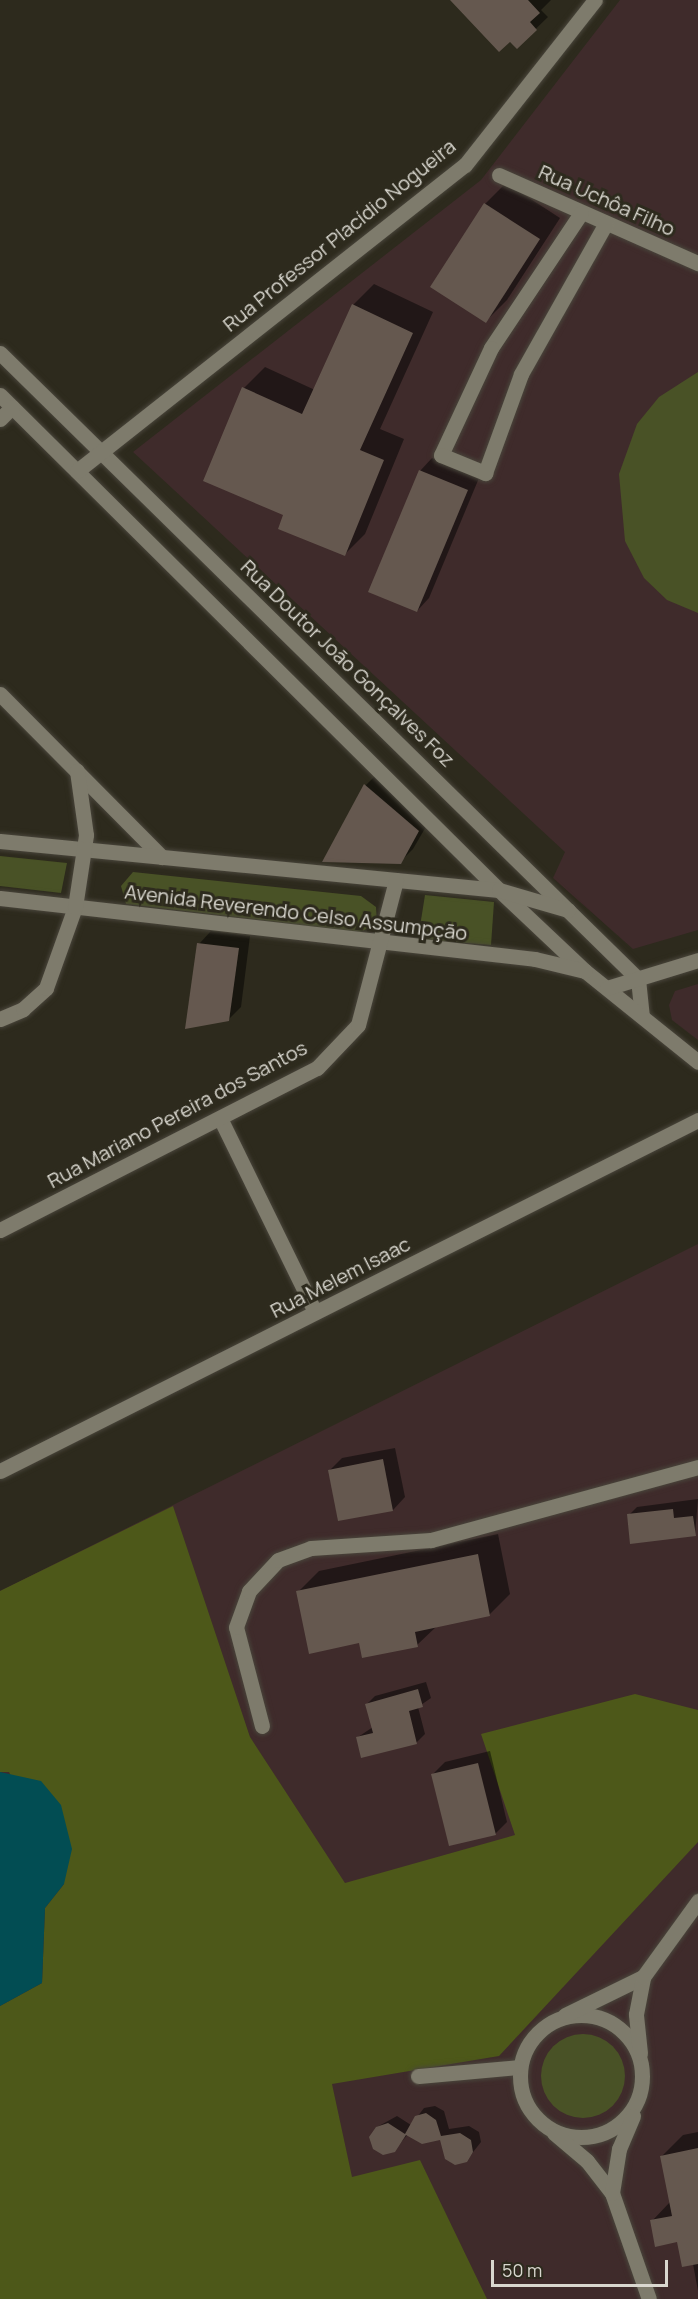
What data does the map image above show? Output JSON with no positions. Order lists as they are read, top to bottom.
{
  "streets": {
    "street": [
      "Rua Uchôa Filho",
      "Rua Professor Placídio Nogueira",
      "Rua Doutor João Gonçalves Foz",
      "Avenida Reverendo Celso Assumpção",
      "Rua Mariano Pereira dos Santos",
      "Rua Melem Isaac"
    ]
  },
  "crossings": [
    ["Rua Professor Placídio Nogueira", "Rua Doutor João Gonçalves Foz"],
    ["Rua Doutor João Gonçalves Foz", "Avenida Reverendo Celso Assumpção"],
    ["Avenida Reverendo Celso Assumpção", "Rua Mariano Pereira dos Santos"]
  ],
  "scale_bar": "50 m"
}
